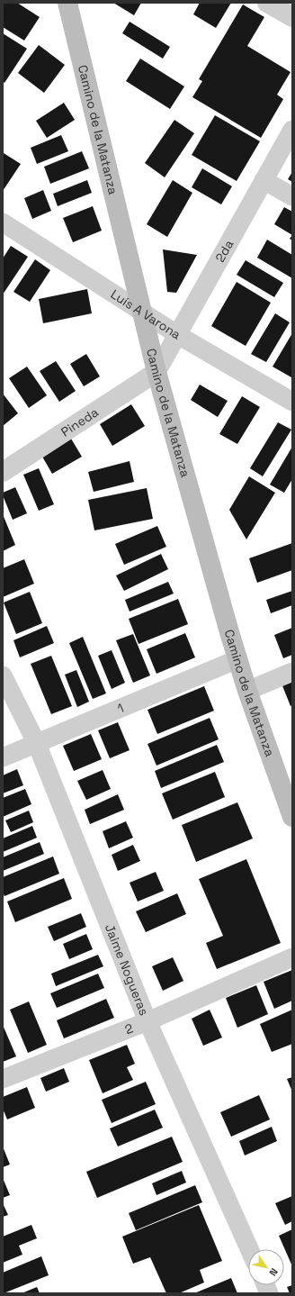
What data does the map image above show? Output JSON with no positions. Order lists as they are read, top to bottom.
{
  "streets": {
    "main road": ["Camino de la Matanza"],
    "street": [
      "2da",
      "Luís A Varona",
      "Pineda",
      "1",
      "Jaime Nogueras",
      "2"
    ]
  },
  "crossings": [
    ["Camino de la Matanza", "2da"],
    ["Camino de la Matanza", "Luís A Varona"],
    ["Camino de la Matanza", "Pineda"],
    ["Camino de la Matanza", "1"],
    ["2da", "Luís A Varona"],
    ["2da", "Pineda"],
    ["1", "Jaime Nogueras"],
    ["Jaime Nogueras", "2"]
  ],
  "north": "bottom right"
}
